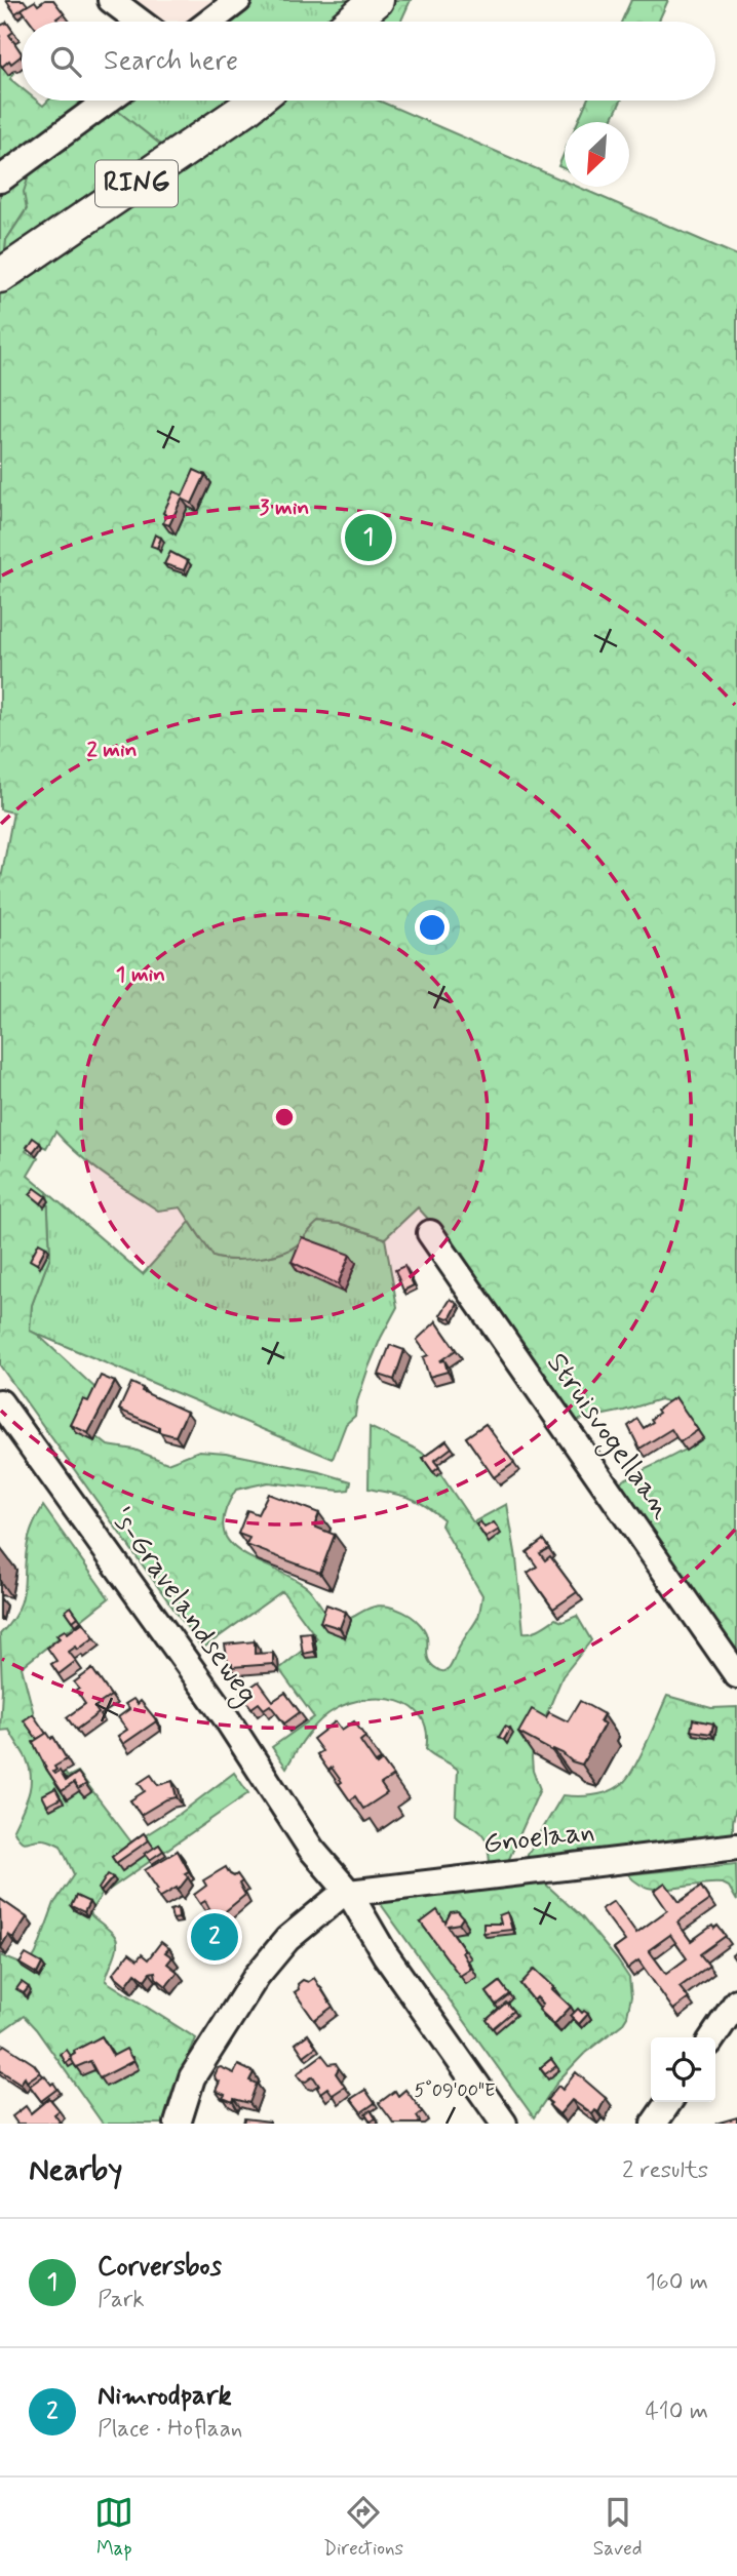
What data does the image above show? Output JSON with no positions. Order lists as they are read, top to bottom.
{
  "streets": {
    "main road": ["RING"],
    "street": ["Struisvogellaan", "'s-Gravelandseweg", "Gnoelaan"]
  },
  "crossings": [
    ["'s-Gravelandseweg", "Gnoelaan"]
  ],
  "north": "bottom left",
  "page": {
    "search": "Search here",
    "pins": ["1", "2"],
    "heading": ["Nearby", "2 results"],
    "list": [
      {
        "mark": "1",
        "name": "Corversbos",
        "note": "Park",
        "value": "160 m"
      },
      {
        "mark": "2",
        "name": "Nimrodpark",
        "note": "Place · Hoflaan",
        "value": "410 m"
      }
    ],
    "nav": ["Map", "Directions", "Saved"]
  },
  "coordinates": ["5°09'00\"E"],
  "rings": ["3 min", "2 min", "1 min"]
}
